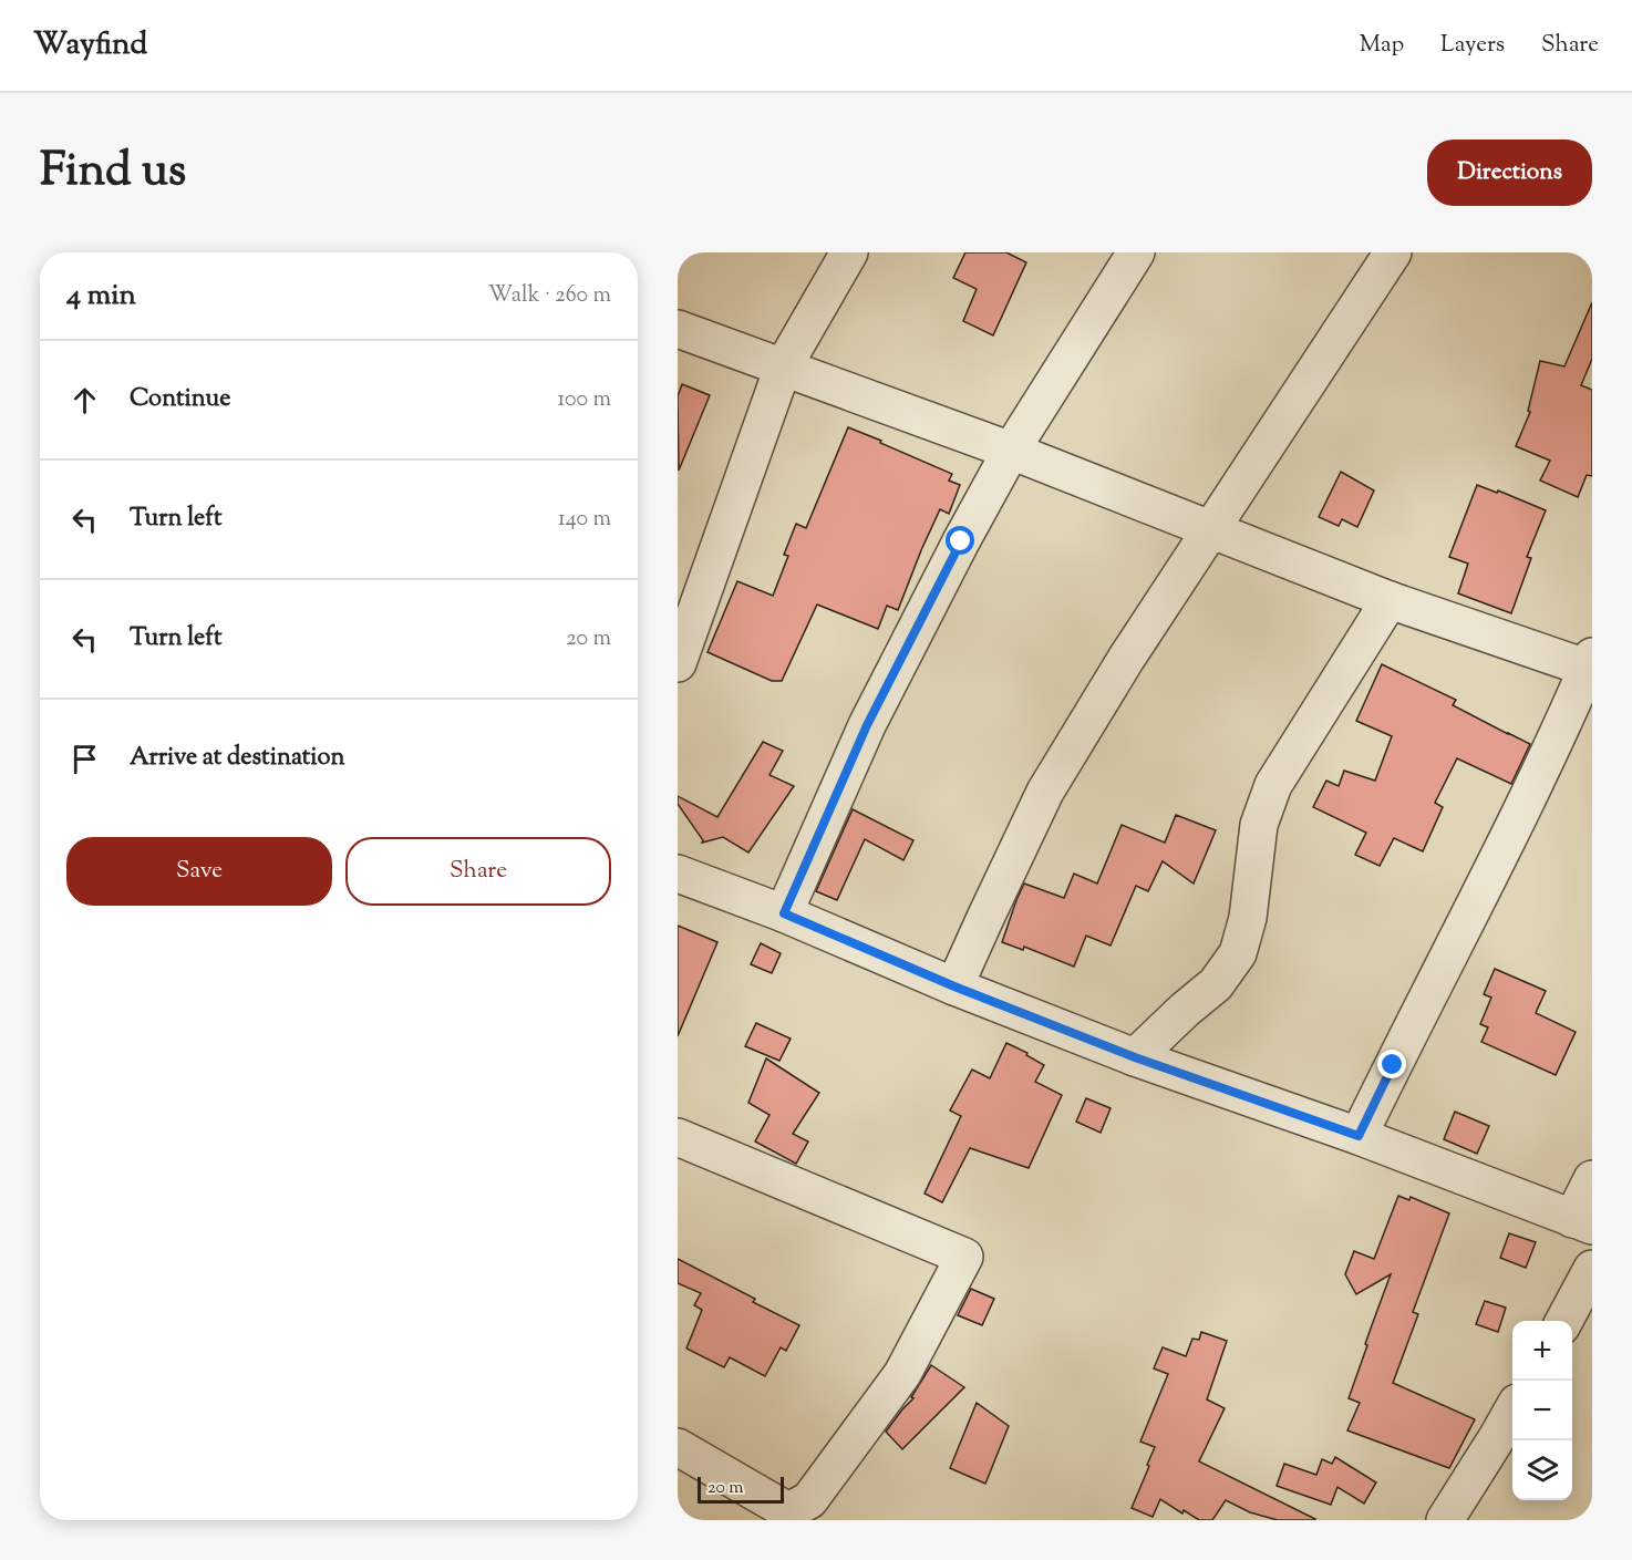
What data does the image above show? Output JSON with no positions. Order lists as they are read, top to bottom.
{
  "scale_bar": "20 m",
  "page": {
    "header": "Wayfind",
    "nav": ["Map", "Layers", "Share"],
    "title": "Find us",
    "buttons": [
      "Directions",
      ["Save", "Share"]
    ],
    "heading": ["4 min", "Walk · 260 m"],
    "list": [
      ["Continue", "100 m"],
      ["Turn left", "140 m"],
      ["Turn left", "20 m"],
      "Arrive at destination"
    ],
    "map_buttons": ["+", "−"],
    "scale": "20 m"
  }
}
